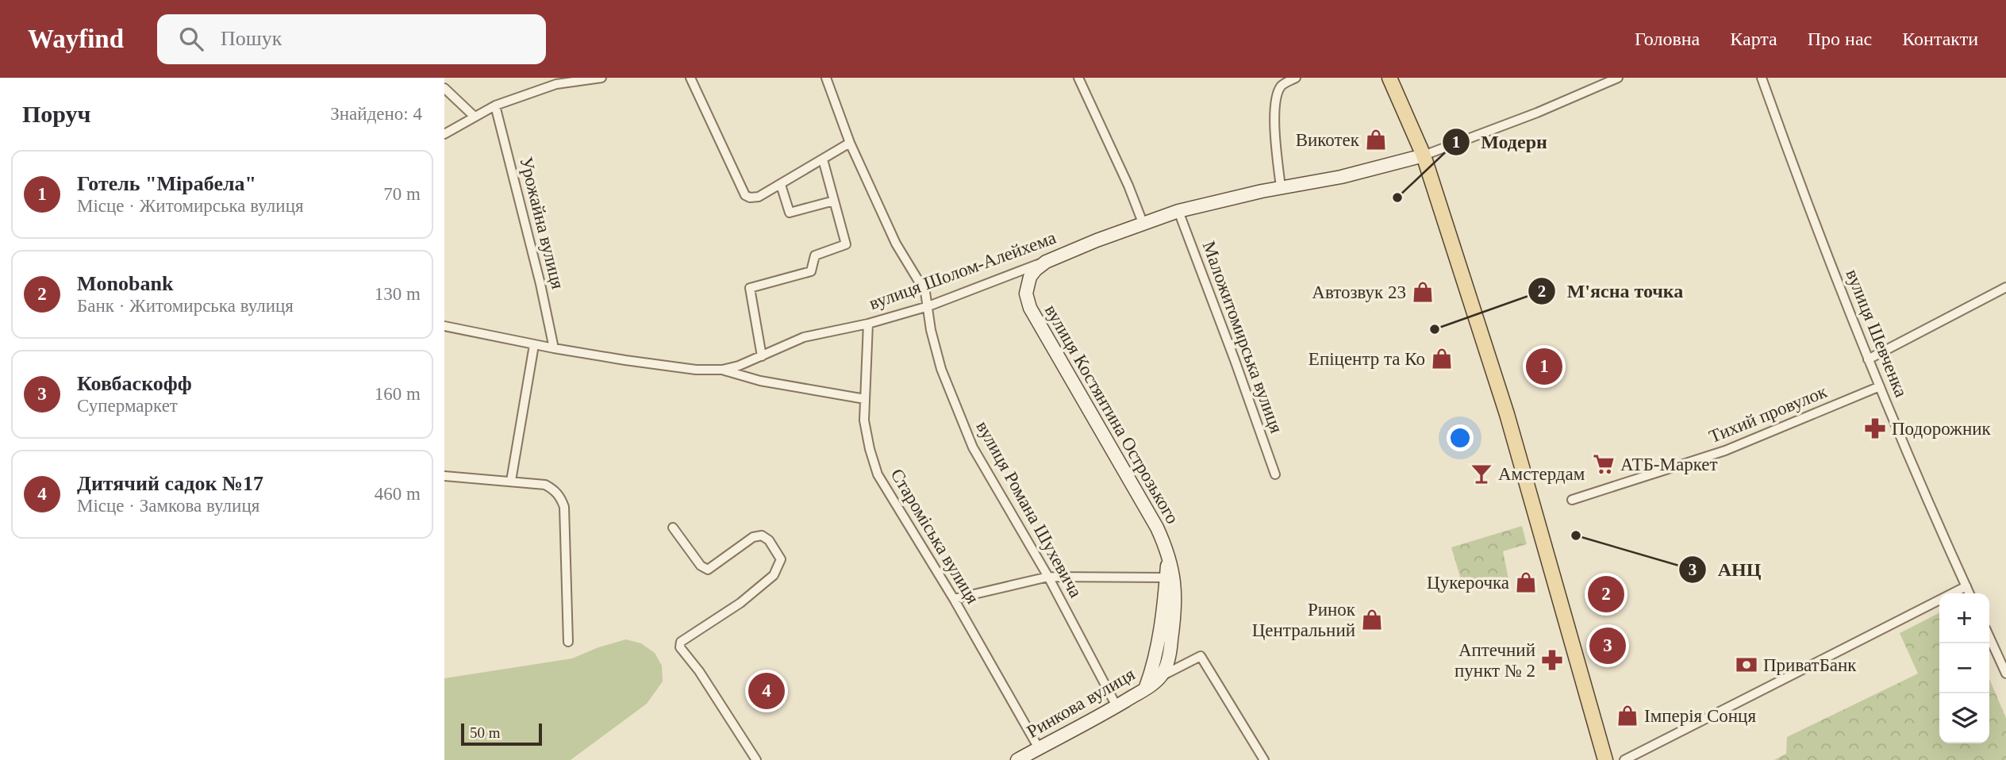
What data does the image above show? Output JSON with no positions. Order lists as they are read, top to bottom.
{
  "streets": {
    "main road": ["вулиця Шолом-Алейхема", "вулиця Костянтина Острозького", "Ринкова вулиця"],
    "street": [
      "Урожайна вулиця",
      "вулиця Шевченка",
      "Маложитомирська вулиця",
      "Тихий провулок",
      "вулиця Романа Шухевича",
      "Староміська вулиця"
    ]
  },
  "crossings": [
    ["Урожайна вулиця", "вулиця Шолом-Алейхема"],
    ["вулиця Шолом-Алейхема", "Маложитомирська вулиця"],
    ["вулиця Шолом-Алейхема", "вулиця Костянтина Острозького"],
    ["вулиця Шолом-Алейхема", "вулиця Романа Шухевича"],
    ["вулиця Шолом-Алейхема", "Староміська вулиця"],
    ["вулиця Шевченка", "Тихий провулок"],
    ["вулиця Костянтина Острозького", "Ринкова вулиця"],
    ["вулиця Романа Шухевича", "Ринкова вулиця"],
    ["Староміська вулиця", "Ринкова вулиця"]
  ],
  "places": {
    "shop": [
      "Викотек",
      "Автозвук 23",
      "Епіцентр та Ко",
      "Цукерочка",
      "Ринок Центральний",
      "Імперія Сонця"
    ],
    "other": ["Модерн", "М'ясна точка", "АНЦ"],
    "pharmacy": ["Подорожник", "Аптечний пункт № 2"],
    "supermarket": ["АТБ-Маркет"],
    "bar": ["Амстердам"],
    "bank": ["ПриватБанк"]
  },
  "scale_bar": "50 m",
  "page": {
    "header": "Wayfind",
    "search": "Пошук",
    "nav": [
      "Головна",
      "Карта",
      "Про нас",
      "Контакти"
    ],
    "heading": ["Поруч", "Знайдено: 4"],
    "list": [
      {
        "mark": "1",
        "name": "Готель \"Мірабела\"",
        "note": "Місце · Житомирська вулиця",
        "value": "70 m"
      },
      {
        "mark": "2",
        "name": "Monobank",
        "note": "Банк · Житомирська вулиця",
        "value": "130 m"
      },
      {
        "mark": "3",
        "name": "Ковбаскофф",
        "note": "Супермаркет",
        "value": "160 m"
      },
      {
        "mark": "4",
        "name": "Дитячий садок №17",
        "note": "Місце · Замкова вулиця",
        "value": "460 m"
      }
    ],
    "pins": [
      "1",
      "2",
      "3",
      "4"
    ],
    "map_buttons": ["+", "−"],
    "scale": "50 m"
  }
}
